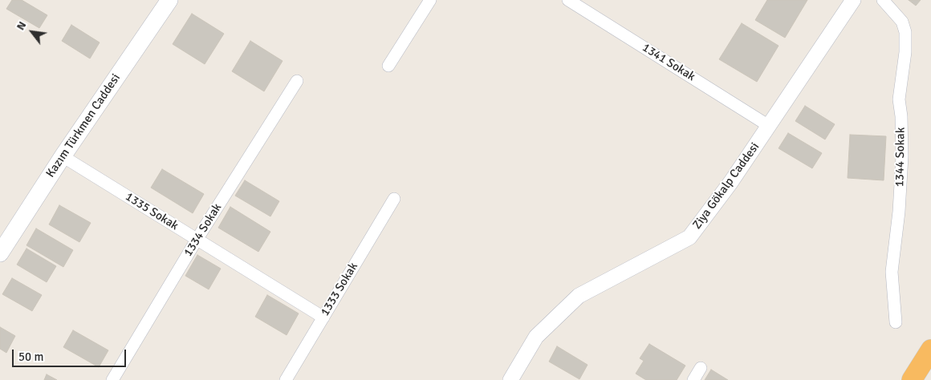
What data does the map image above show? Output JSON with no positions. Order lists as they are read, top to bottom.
{
  "streets": {
    "main road": ["Kazım Türkmen Caddesi"],
    "street": [
      "1341 Sokak",
      "1344 Sokak",
      "Ziya Gökalp Caddesi",
      "1335 Sokak",
      "1334 Sokak",
      "1333 Sokak"
    ]
  },
  "crossings": [
    ["1341 Sokak", "Ziya Gökalp Caddesi"],
    ["Kazım Türkmen Caddesi", "1335 Sokak"],
    ["1335 Sokak", "1334 Sokak"],
    ["1335 Sokak", "1333 Sokak"]
  ],
  "scale_bar": "50 m",
  "north": "top left"
}
